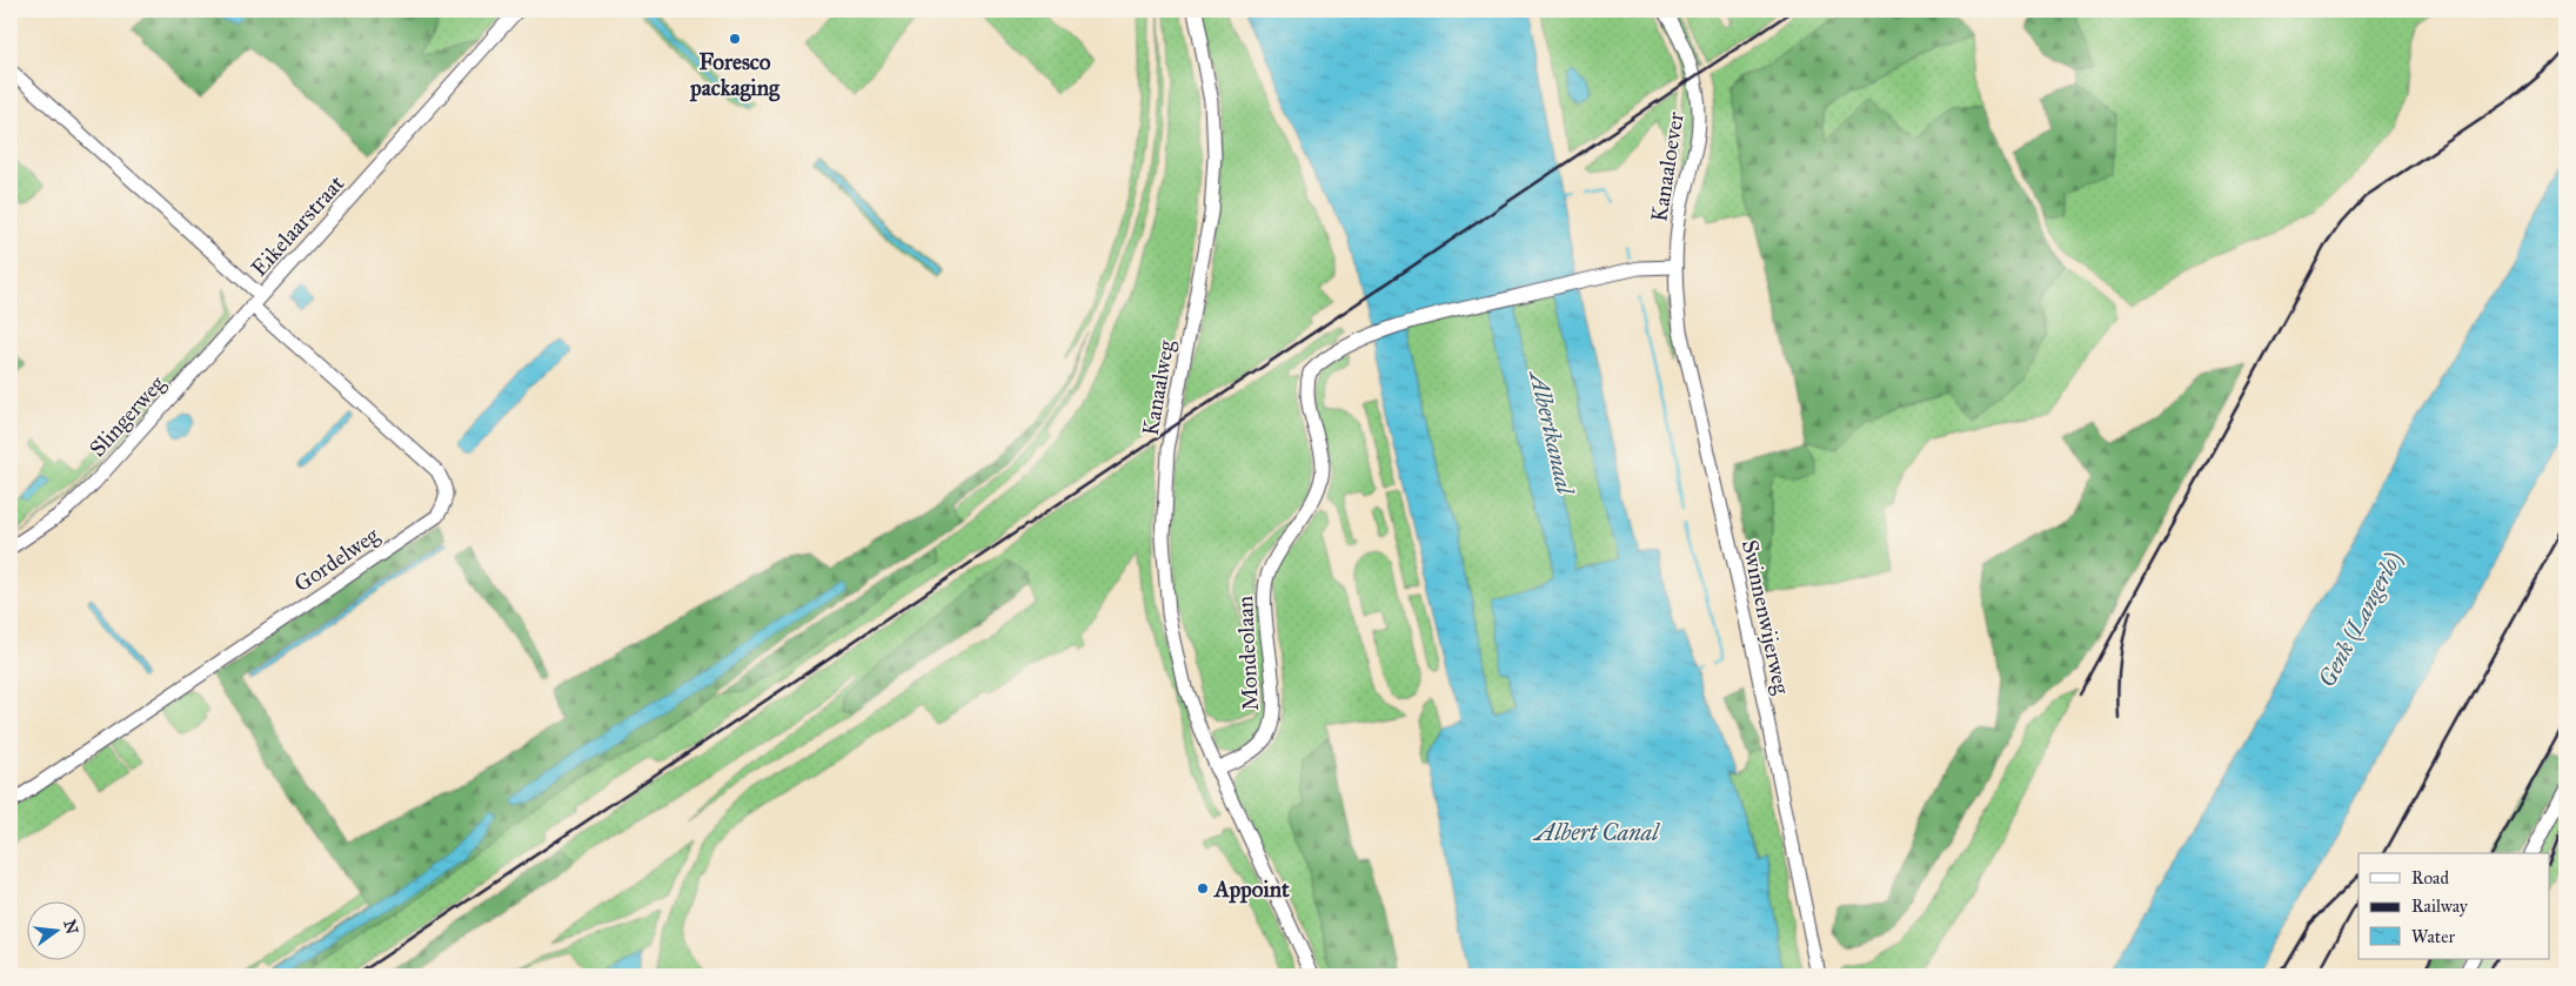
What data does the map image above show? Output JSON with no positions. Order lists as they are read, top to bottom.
{
  "streets": {
    "street": [
      "Kanaaloever",
      "Eikelaarstraat",
      "Kanaalweg",
      "Slingerweg",
      "Gordelweg",
      "Swinnenwijerweg",
      "Mondeolaan"
    ]
  },
  "crossings": [
    ["Kanaaloever", "Swinnenwijerweg"],
    ["Kanaaloever", "Mondeolaan"],
    ["Eikelaarstraat", "Slingerweg"],
    ["Eikelaarstraat", "Gordelweg"],
    ["Kanaalweg", "Mondeolaan"],
    ["Slingerweg", "Gordelweg"],
    ["Swinnenwijerweg", "Mondeolaan"]
  ],
  "water": ["Albertkanaal", "Genk (Langerlo)", "Albert Canal"],
  "places": ["Foresco packaging", "Appoint"],
  "legend": ["Road", "Railway", "Water"],
  "north": "right"
}
